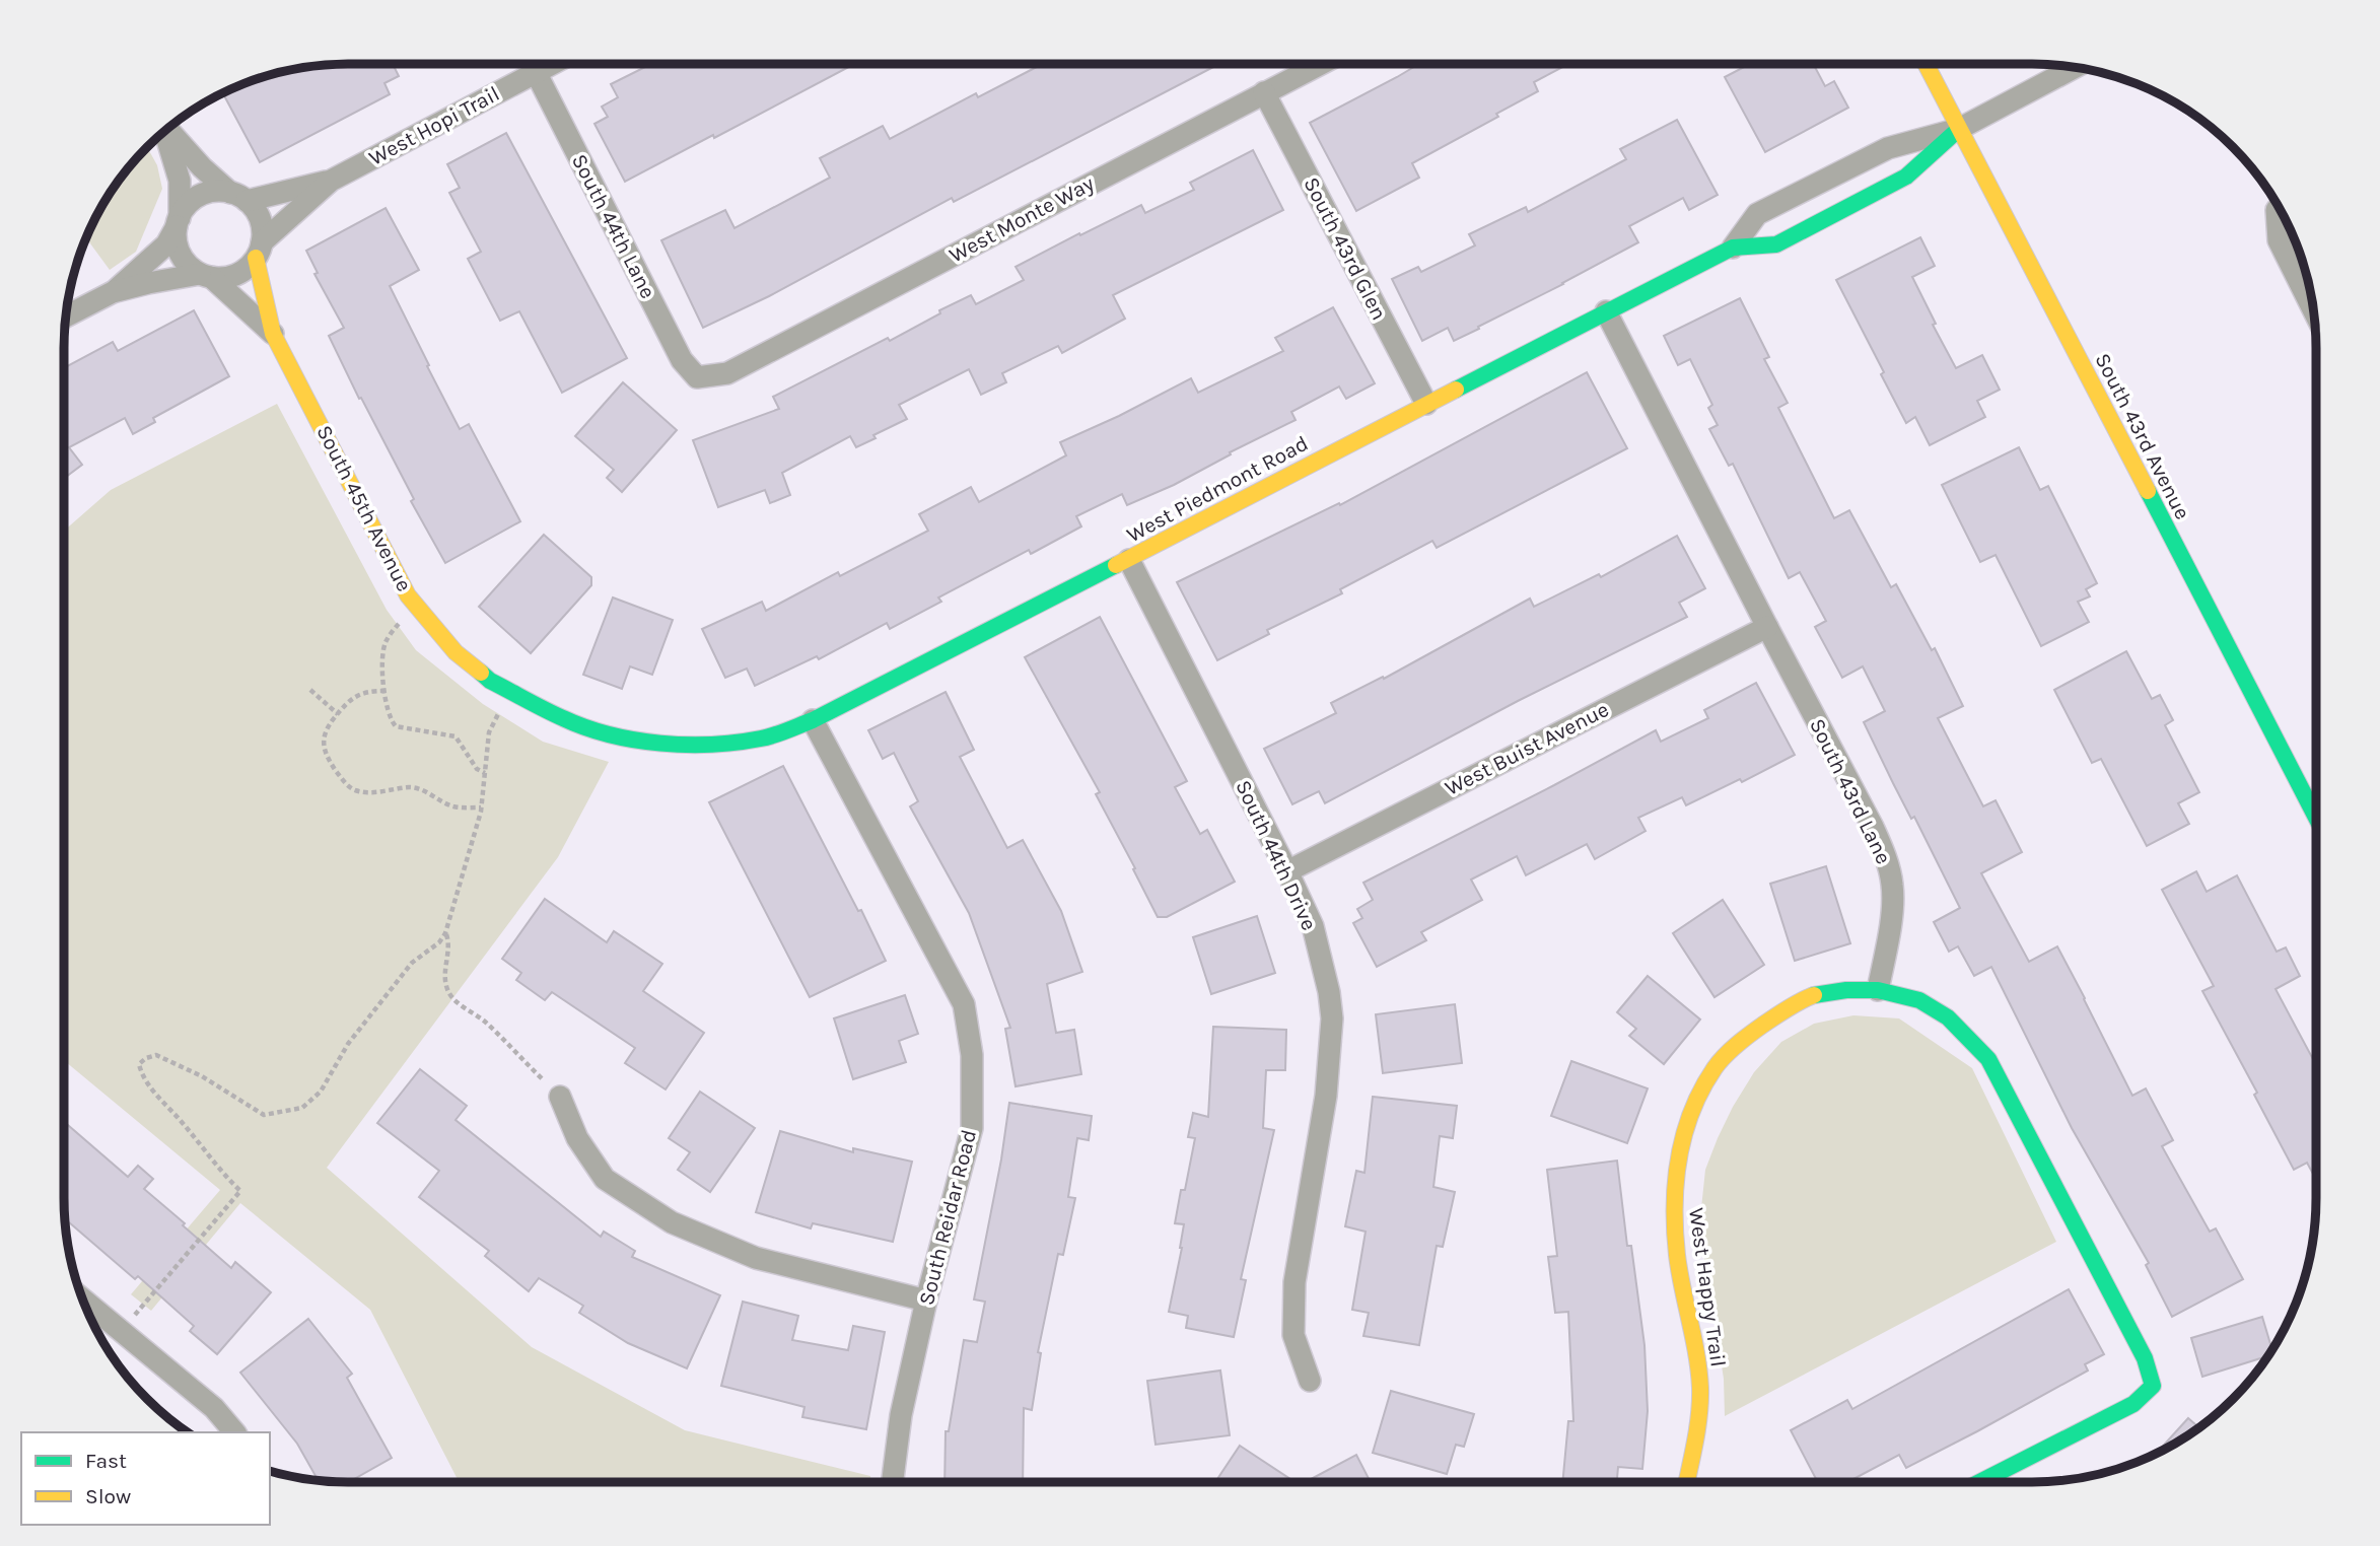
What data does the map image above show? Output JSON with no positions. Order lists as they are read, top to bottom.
{
  "streets": {
    "street": [
      "West Hopi Trail",
      "West Monte Way",
      "South 44th Lane",
      "South 43rd Glen",
      "South 43rd Avenue",
      "West Piedmont Road",
      "South 45th Avenue",
      "West Buist Avenue",
      "South 43rd Lane",
      "South 44th Drive",
      "South Reidar Road",
      "West Happy Trail"
    ]
  },
  "crossings": [
    ["West Hopi Trail", "South 44th Lane"],
    ["West Hopi Trail", "South 45th Avenue"],
    ["West Monte Way", "South 44th Lane"],
    ["West Monte Way", "South 43rd Glen"],
    ["South 43rd Glen", "West Piedmont Road"],
    ["West Piedmont Road", "South 45th Avenue"],
    ["West Piedmont Road", "South 43rd Lane"],
    ["West Piedmont Road", "South 44th Drive"],
    ["West Piedmont Road", "South Reidar Road"],
    ["West Buist Avenue", "South 43rd Lane"],
    ["West Buist Avenue", "South 44th Drive"],
    ["South 43rd Lane", "West Happy Trail"]
  ],
  "legend": ["Fast", "Slow"]
}
